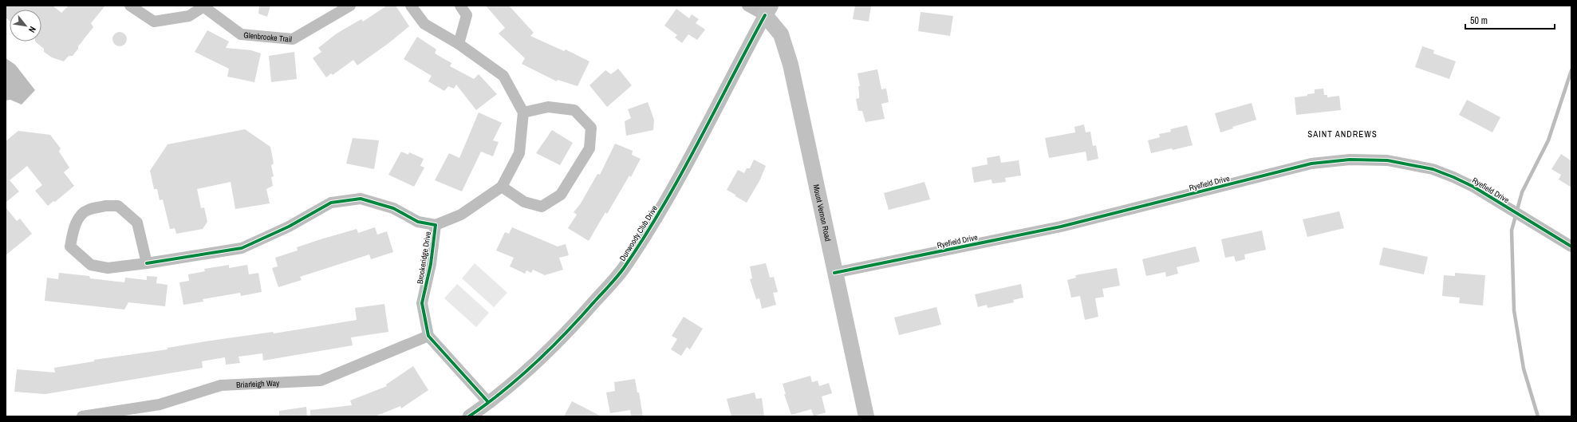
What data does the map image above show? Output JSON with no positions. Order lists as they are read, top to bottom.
{
  "streets": {
    "main road": ["Mount Vernon Road"],
    "street": [
      "Glenbrooke Trail",
      "Ryefield Drive",
      "Dunwoody Club Drive",
      "Brookeridge Drive",
      "Briarleigh Way"
    ]
  },
  "crossings": [
    ["Ryefield Drive", "Mount Vernon Road"],
    ["Mount Vernon Road", "Dunwoody Club Drive"],
    ["Brookeridge Drive", "Briarleigh Way"]
  ],
  "districts": ["SAINT ANDREWS"],
  "scale_bar": "50 m",
  "north": "bottom right"
}
